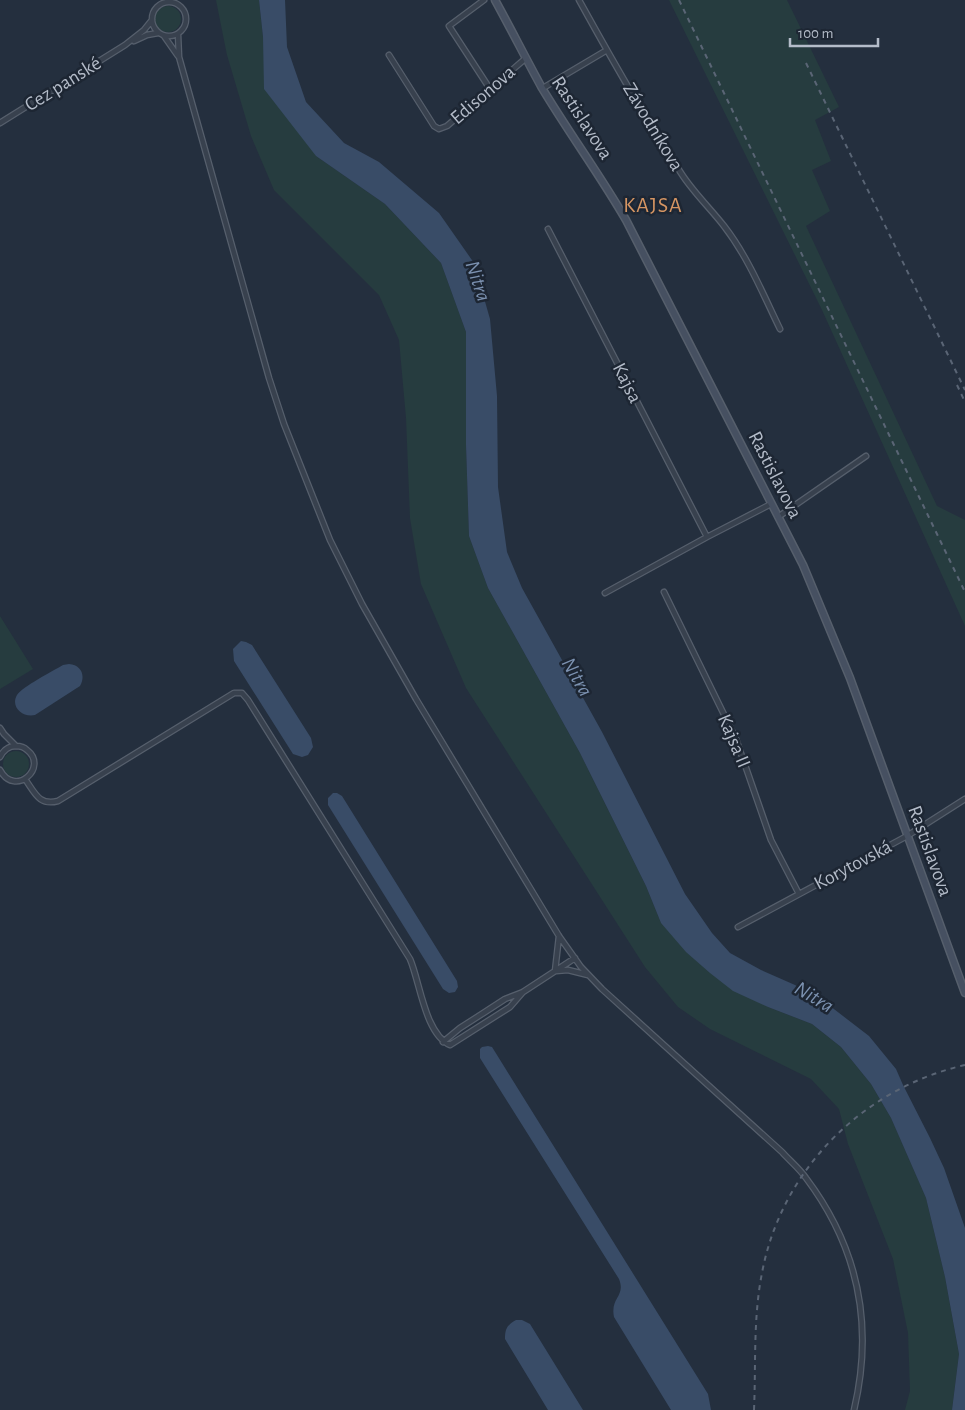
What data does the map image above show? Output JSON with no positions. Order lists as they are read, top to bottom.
{
  "streets": {
    "street": [
      "Cez panské",
      "Edisonova",
      "Rastislavova",
      "Závodníkova",
      "Kajsa",
      "Kajsa II",
      "Korytovská"
    ]
  },
  "crossings": [
    ["Edisonova", "Rastislavova"],
    ["Rastislavova", "Korytovská"],
    ["Kajsa II", "Korytovská"]
  ],
  "districts": ["KAJSA"],
  "water": ["Nitra"],
  "scale_bar": "100 m"
}
